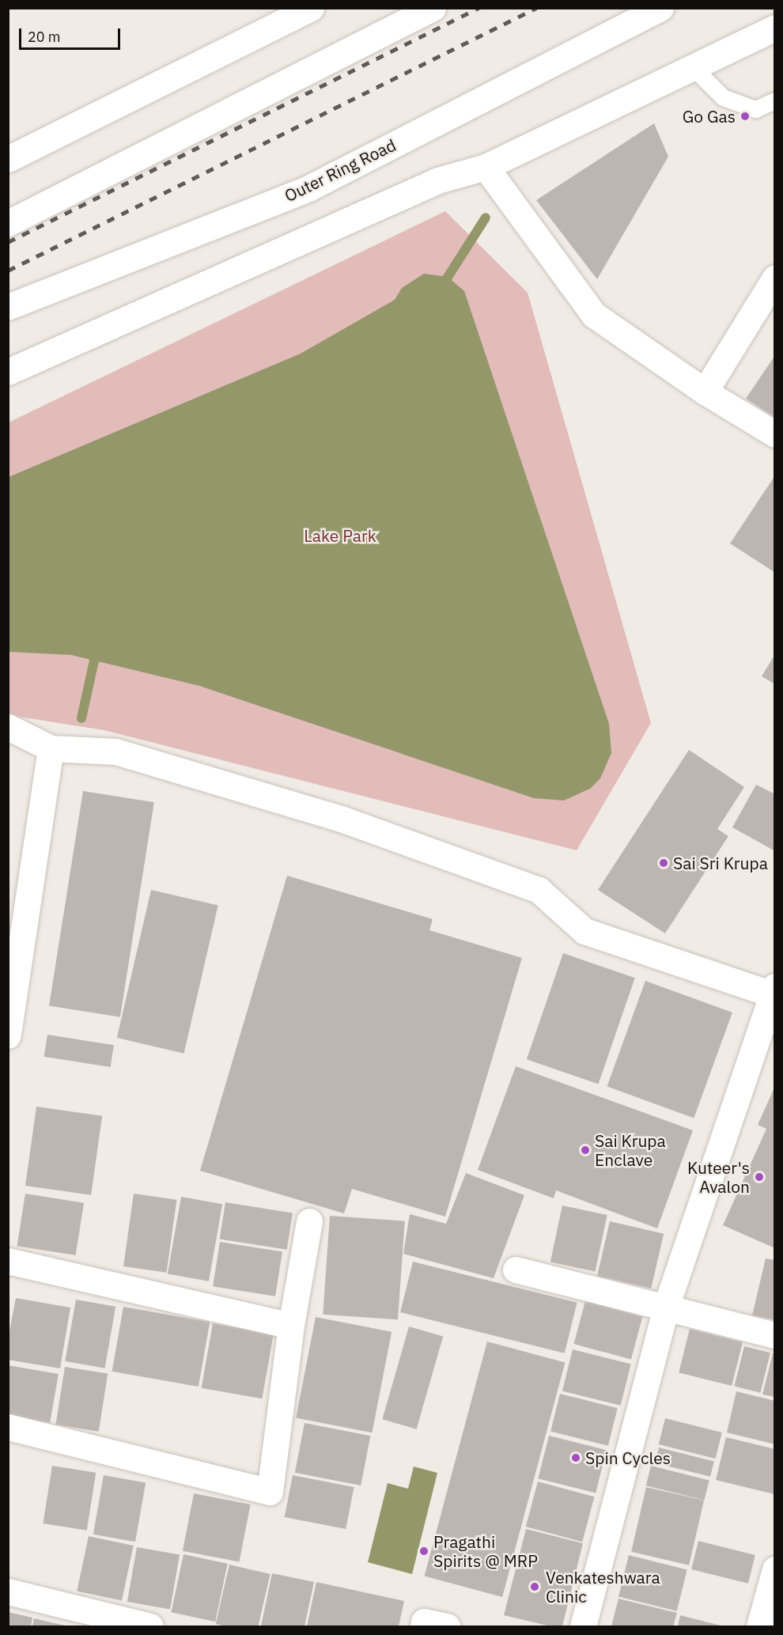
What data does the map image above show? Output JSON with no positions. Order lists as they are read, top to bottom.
{
  "streets": {
    "main road": ["Outer Ring Road"]
  },
  "parks": ["Lake Park"],
  "places": [
    "Go Gas",
    "Sai Sri Krupa",
    "Sai Krupa Enclave",
    "Kuteer's Avalon",
    "Spin Cycles",
    "Pragathi Spirits @ MRP",
    "Venkateshwara Clinic"
  ],
  "scale_bar": "20 m"
}
